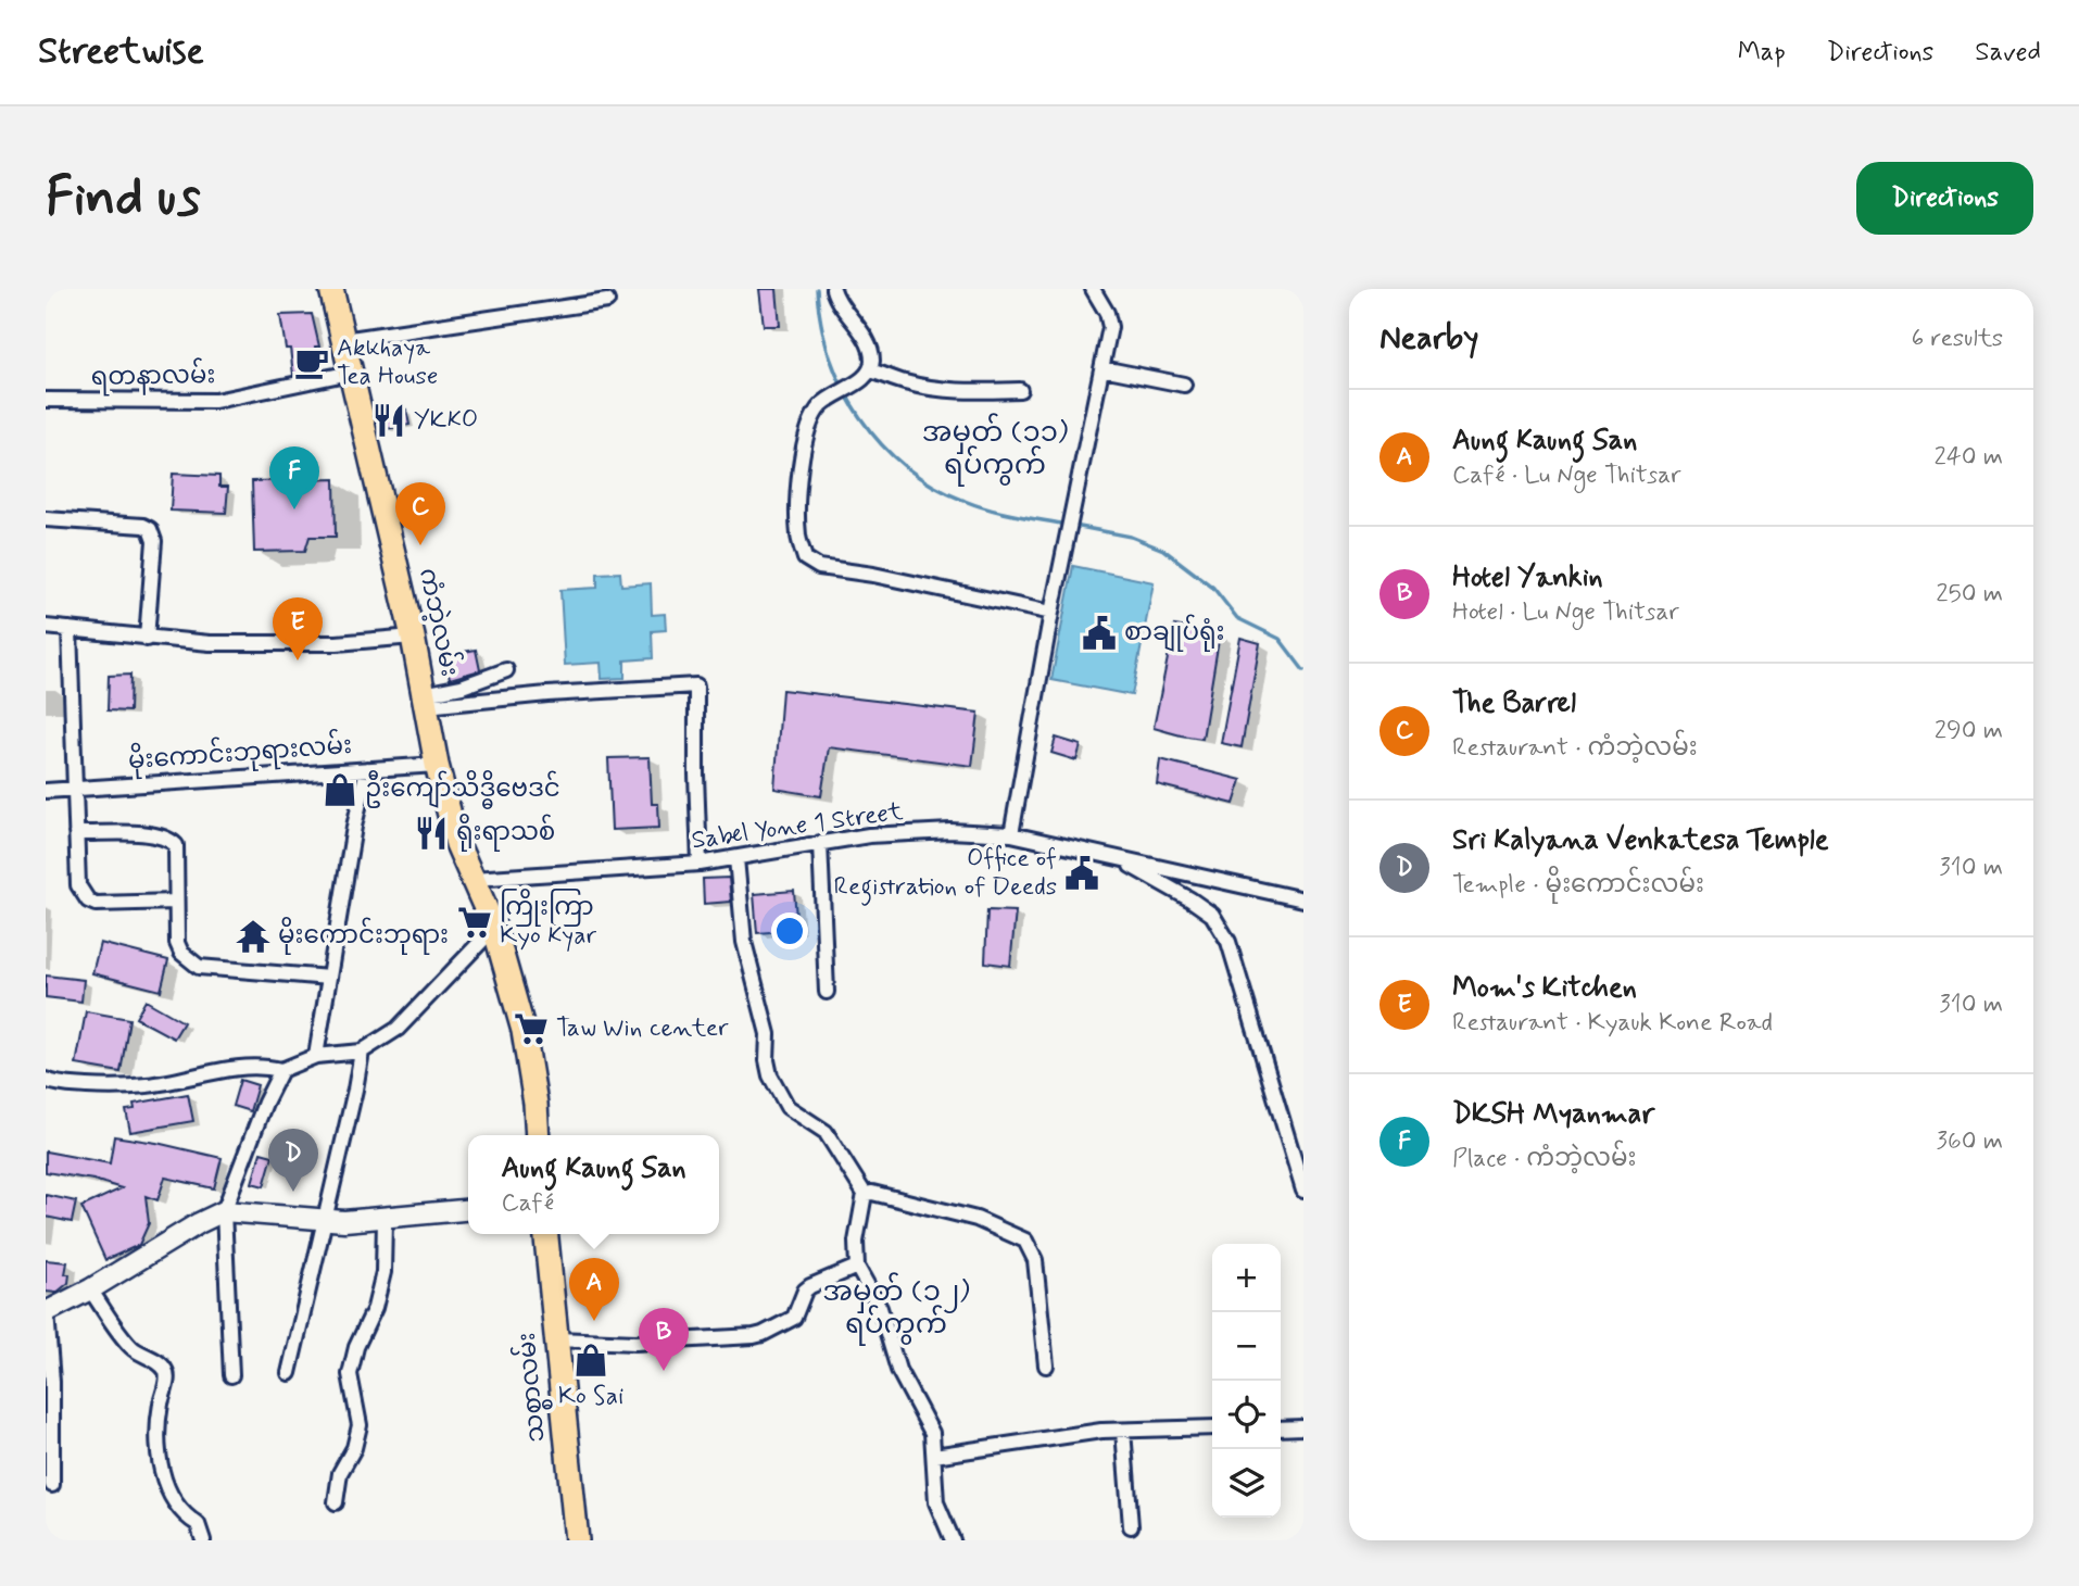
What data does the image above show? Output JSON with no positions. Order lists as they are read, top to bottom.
{
  "streets": {
    "main road": ["ကံဘဲ့လမ်း", "သစ္စာလမ်း"],
    "street": ["ရတနာလမ်း", "မိုးကောင်းဘုရားလမ်း", "Sabel Yone 1 Street"]
  },
  "crossings": [
    ["ရတနာလမ်း", "ကံဘဲ့လမ်း"],
    ["ကံဘဲ့လမ်း", "မိုးကောင်းဘုရားလမ်း"],
    ["ကံဘဲ့လမ်း", "Sabel Yone 1 Street"]
  ],
  "districts": ["အမှတ် (၁၁) ရပ်ကွက်", "အမှတ် (၁၂) ရပ်ကွက်"],
  "places": {
    "cafe": ["Akkhaya Tea House"],
    "restaurant": ["YKKO", "ရိုးရာသစ်"],
    "public building": ["စာချုပ်ရုံး", "Office of Registration of Deeds"],
    "shop": ["ဦးကျော်သိဒ္ဓိဗေဒင်", "Ko Sai"],
    "supermarket": ["ကြိုးကြာ Kyo Kyar", "Taw Win center"],
    "temple": ["မိုးကောင်းဘုရား"]
  },
  "page": {
    "header": "Streetwise",
    "nav": ["Map", "Directions", "Saved"],
    "buttons": "Directions",
    "title": "Find us",
    "heading": ["Nearby", "6 results"],
    "list": [
      {
        "mark": "A",
        "name": "Aung Kaung San",
        "note": "Café · Lu Nge Thitsar",
        "value": "240 m"
      },
      {
        "mark": "B",
        "name": "Hotel Yankin",
        "note": "Hotel · Lu Nge Thitsar",
        "value": "250 m"
      },
      {
        "mark": "C",
        "name": "The Barrel",
        "note": "Restaurant · ကံဘဲ့လမ်း",
        "value": "290 m"
      },
      {
        "mark": "D",
        "name": "Sri Kalyana Venkatesa Temple",
        "note": "Temple · မိုးကောင်းလမ်း",
        "value": "310 m"
      },
      {
        "mark": "E",
        "name": "Mom's Kitchen",
        "note": "Restaurant · Kyauk Kone Road",
        "value": "310 m"
      },
      {
        "mark": "F",
        "name": "DKSH Myanmar",
        "note": "Place · ကံဘဲ့လမ်း",
        "value": "360 m"
      }
    ],
    "pins": [
      "F",
      "C",
      "E",
      "D",
      "A",
      "B"
    ],
    "popup": ["Aung Kaung San", "Café"],
    "map_buttons": ["+", "−"]
  }
}
